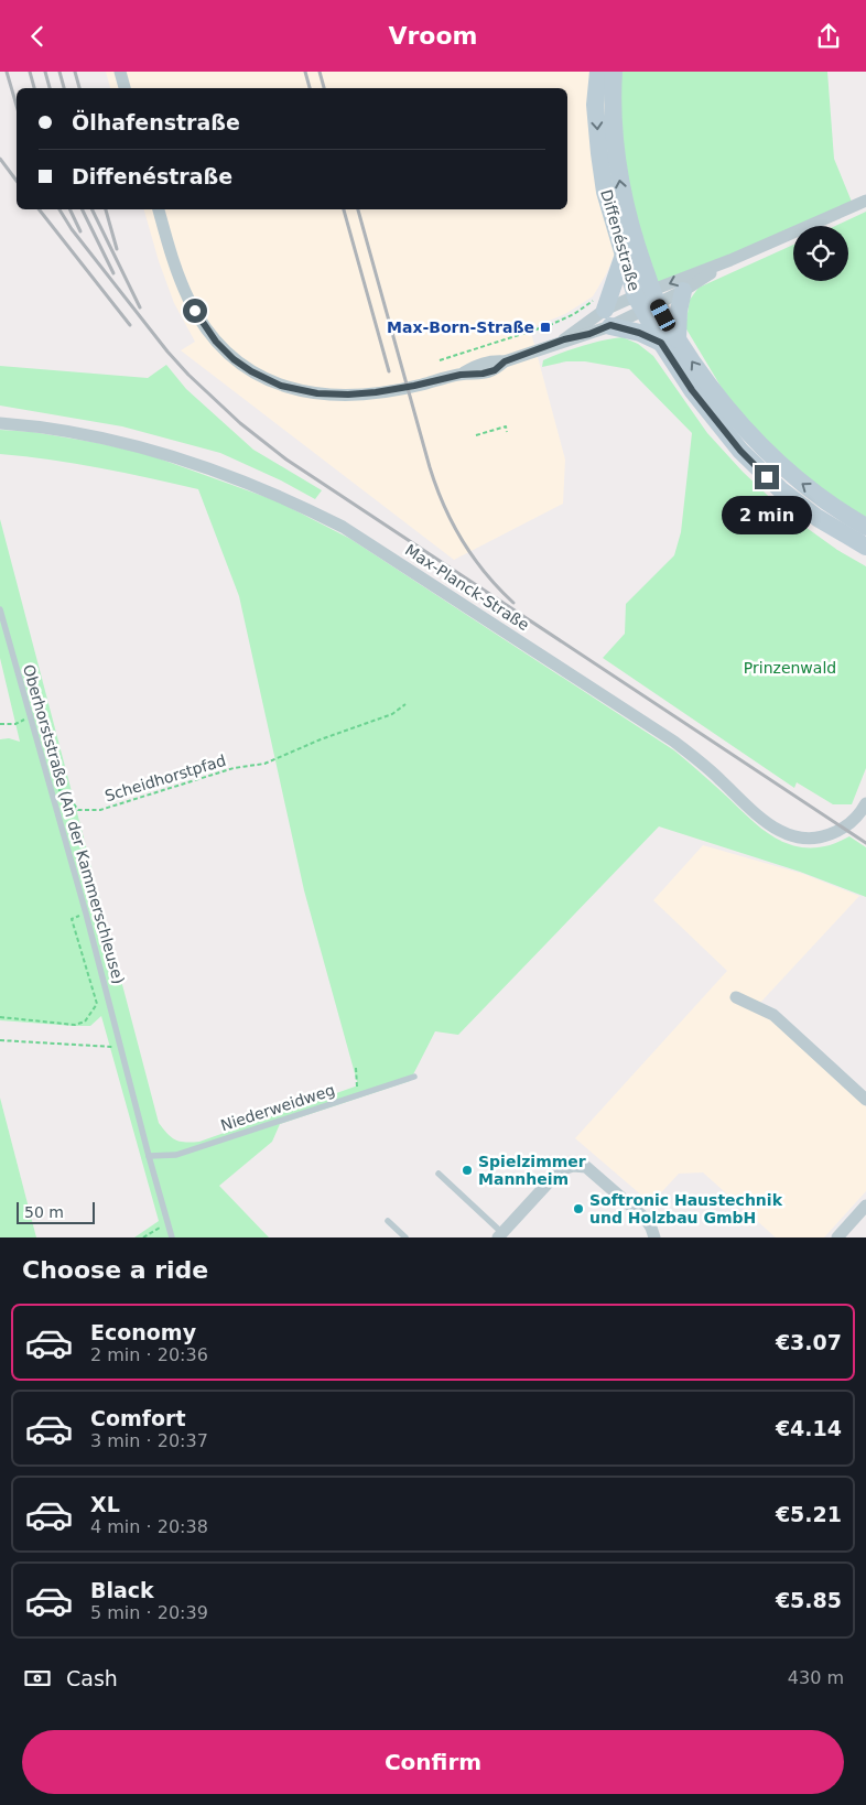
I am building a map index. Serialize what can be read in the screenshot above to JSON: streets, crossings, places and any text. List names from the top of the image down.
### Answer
{
  "streets": {
    "main road": ["Diffenéstraße"],
    "street": ["Max-Planck-Straße"],
    "lane": ["Oberhorststraße (An der Kammerschleuse)", "Niederweidweg"],
    "path": ["Scheidhorstpfad"]
  },
  "crossings": [
    ["Scheidhorstpfad", "Oberhorststraße (An der Kammerschleuse)"],
    ["Oberhorststraße (An der Kammerschleuse)", "Niederweidweg"]
  ],
  "parks": ["Prinzenwald"],
  "places": {
    "transit": ["Max-Born-Straße"],
    "other": ["Spielzimmer Mannheim", "Softronic Haustechnik und Holzbau GmbH"]
  },
  "scale_bar": "50 m",
  "page": {
    "header": "Vroom",
    "banner": ["Ölhafenstraße", "Diffenéstraße"],
    "bubble": "2 min",
    "scale": "50 m",
    "heading": "Choose a ride",
    "list": [
      {
        "name": "Economy",
        "note": "2 min · 20:36",
        "value": "€3.07"
      },
      {
        "name": "Comfort",
        "note": "3 min · 20:37",
        "value": "€4.14"
      },
      {
        "name": "XL",
        "note": "4 min · 20:38",
        "value": "€5.21"
      },
      {
        "name": "Black",
        "note": "5 min · 20:39",
        "value": "€5.85"
      }
    ],
    "pay": ["Cash", "430 m"],
    "buttons": "Confirm"
  }
}
